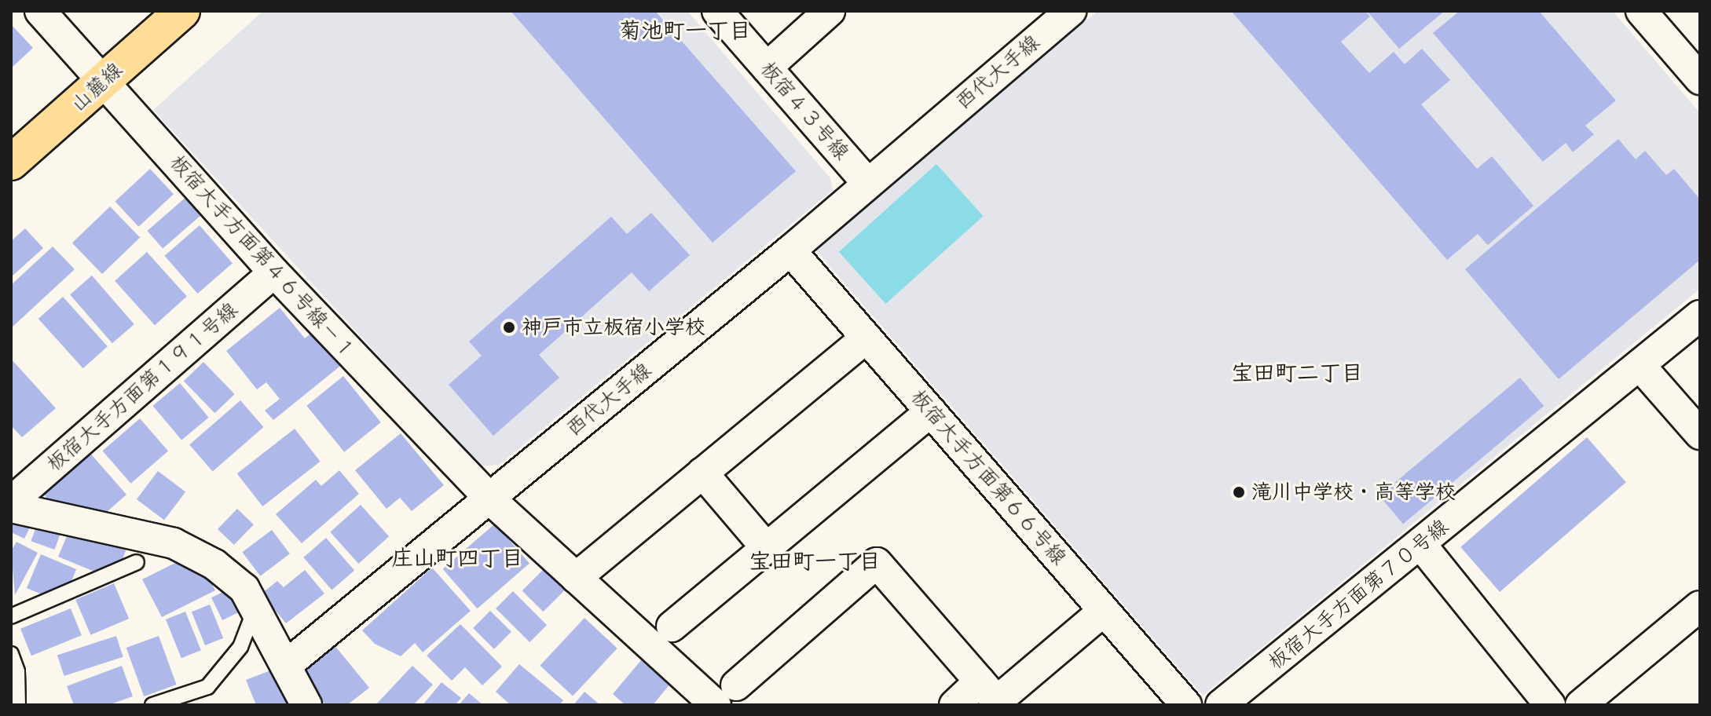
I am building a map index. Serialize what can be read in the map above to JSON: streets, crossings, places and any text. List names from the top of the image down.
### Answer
{
  "streets": {
    "main road": ["山麓線"],
    "street": [
      "西代大手線",
      "板宿４３号線",
      "板宿大手方面第４６号線－１",
      "板宿大手方面第１９１号線",
      "板宿大手方面第６６号線",
      "板宿大手方面第７０号線"
    ]
  },
  "crossings": [
    ["西代大手線", "板宿４３号線"],
    ["西代大手線", "板宿大手方面第４６号線－１"],
    ["西代大手線", "板宿大手方面第６６号線"],
    ["山麓線", "板宿大手方面第４６号線－１"],
    ["板宿大手方面第４６号線－１", "板宿大手方面第１９１号線"]
  ],
  "districts": [
    "菊池町一丁目",
    "宝田町二丁目",
    "庄山町四丁目",
    "宝田町一丁目"
  ],
  "places": ["神戸市立板宿小学校", "滝川中学校・高等学校"]
}
